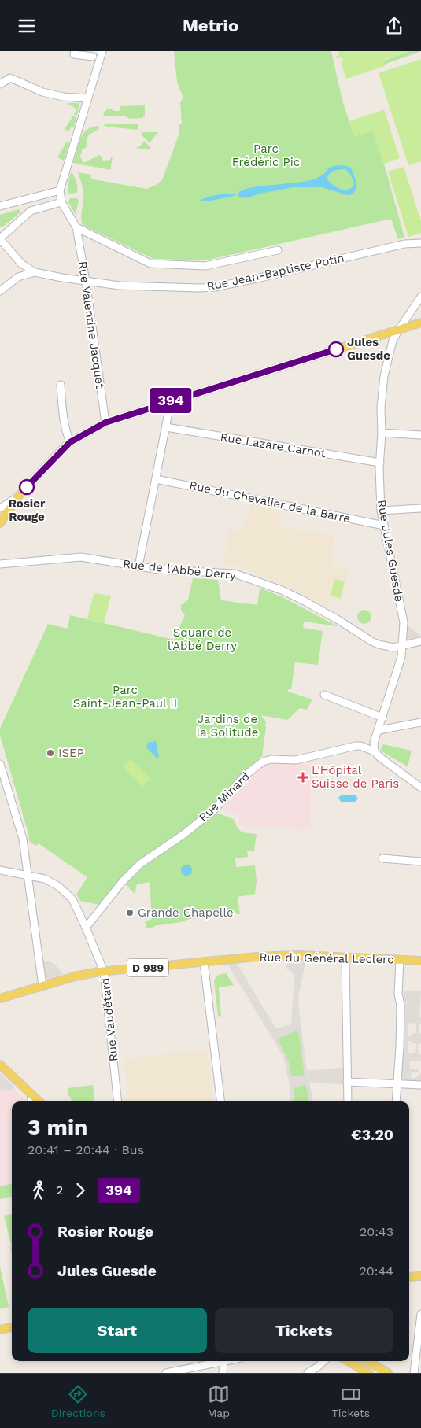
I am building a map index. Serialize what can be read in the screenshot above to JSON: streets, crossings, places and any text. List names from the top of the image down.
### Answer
{
  "streets": {
    "main road": ["Rue du Général Leclerc", "D 989"],
    "street": [
      "Rue Jean-Baptiste Potin",
      "Rue Valentine Jacquet",
      "Rue Lazare Carnot",
      "Rue du Chevalier de la Barre",
      "Rue Jules Guesde",
      "Rue de l'Abbé Derry",
      "Rue Minard",
      "Rue Vaudétard"
    ]
  },
  "crossings": [
    ["Rue Jean-Baptiste Potin", "Rue Valentine Jacquet"],
    ["Rue Lazare Carnot", "Rue Jules Guesde"],
    ["Rue du Chevalier de la Barre", "Rue Jules Guesde"],
    ["Rue Jules Guesde", "Rue de l'Abbé Derry"],
    ["Rue Jules Guesde", "Rue Minard"],
    ["Rue Minard", "Rue Vaudétard"],
    ["Rue du Général Leclerc", "Rue Vaudétard"]
  ],
  "parks": [
    "Parc Frédéric Pic",
    "Square de l'Abbé Derry",
    "Parc Saint-Jean-Paul II",
    "Jardins de la Solitude"
  ],
  "places": {
    "other": [
      "Jules Guesde",
      "Rosier Rouge",
      "ISEP",
      "Grande Chapelle"
    ],
    "health": ["L'Hôpital Suisse de Paris"]
  },
  "lines": ["bus line 394"],
  "page": {
    "header": "Metrio",
    "on_map": "394",
    "heading": ["3 min", "20:41 – 20:44 · Bus", "€3.20"],
    "legs": ["2", "394"],
    "list": [
      {
        "name": "Rosier Rouge",
        "value": "20:43"
      },
      {
        "name": "Jules Guesde",
        "value": "20:44"
      }
    ],
    "buttons": ["Start", "Tickets"],
    "tabs": ["Directions", "Map", "Tickets"]
  }
}
